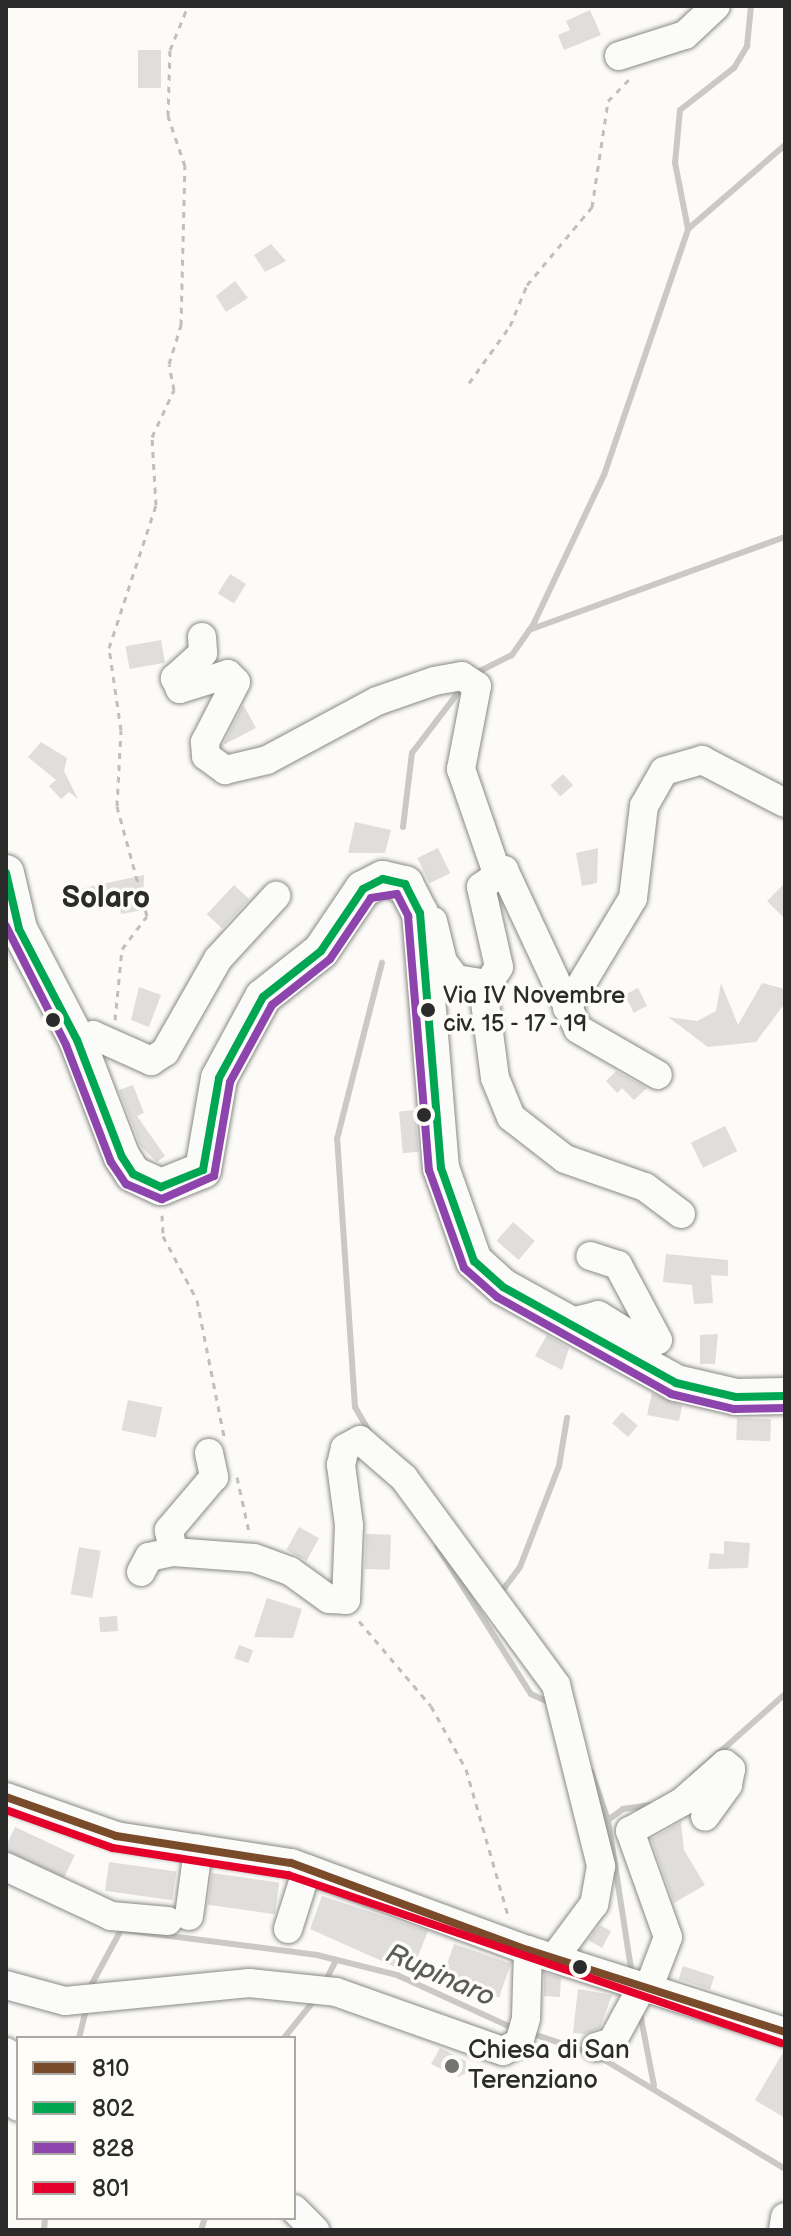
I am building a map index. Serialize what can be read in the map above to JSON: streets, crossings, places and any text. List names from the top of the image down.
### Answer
{
  "districts": ["Solaro"],
  "water": ["Rupinaro"],
  "places": ["Via IV Novembre civ. 15 - 17 - 19", "Chiesa di San Terenziano"],
  "lines": [
    "transit line 802",
    "transit line 828",
    "transit line 810",
    "transit line 801"
  ],
  "legend": [
    "810",
    "802",
    "828",
    "801"
  ]
}
